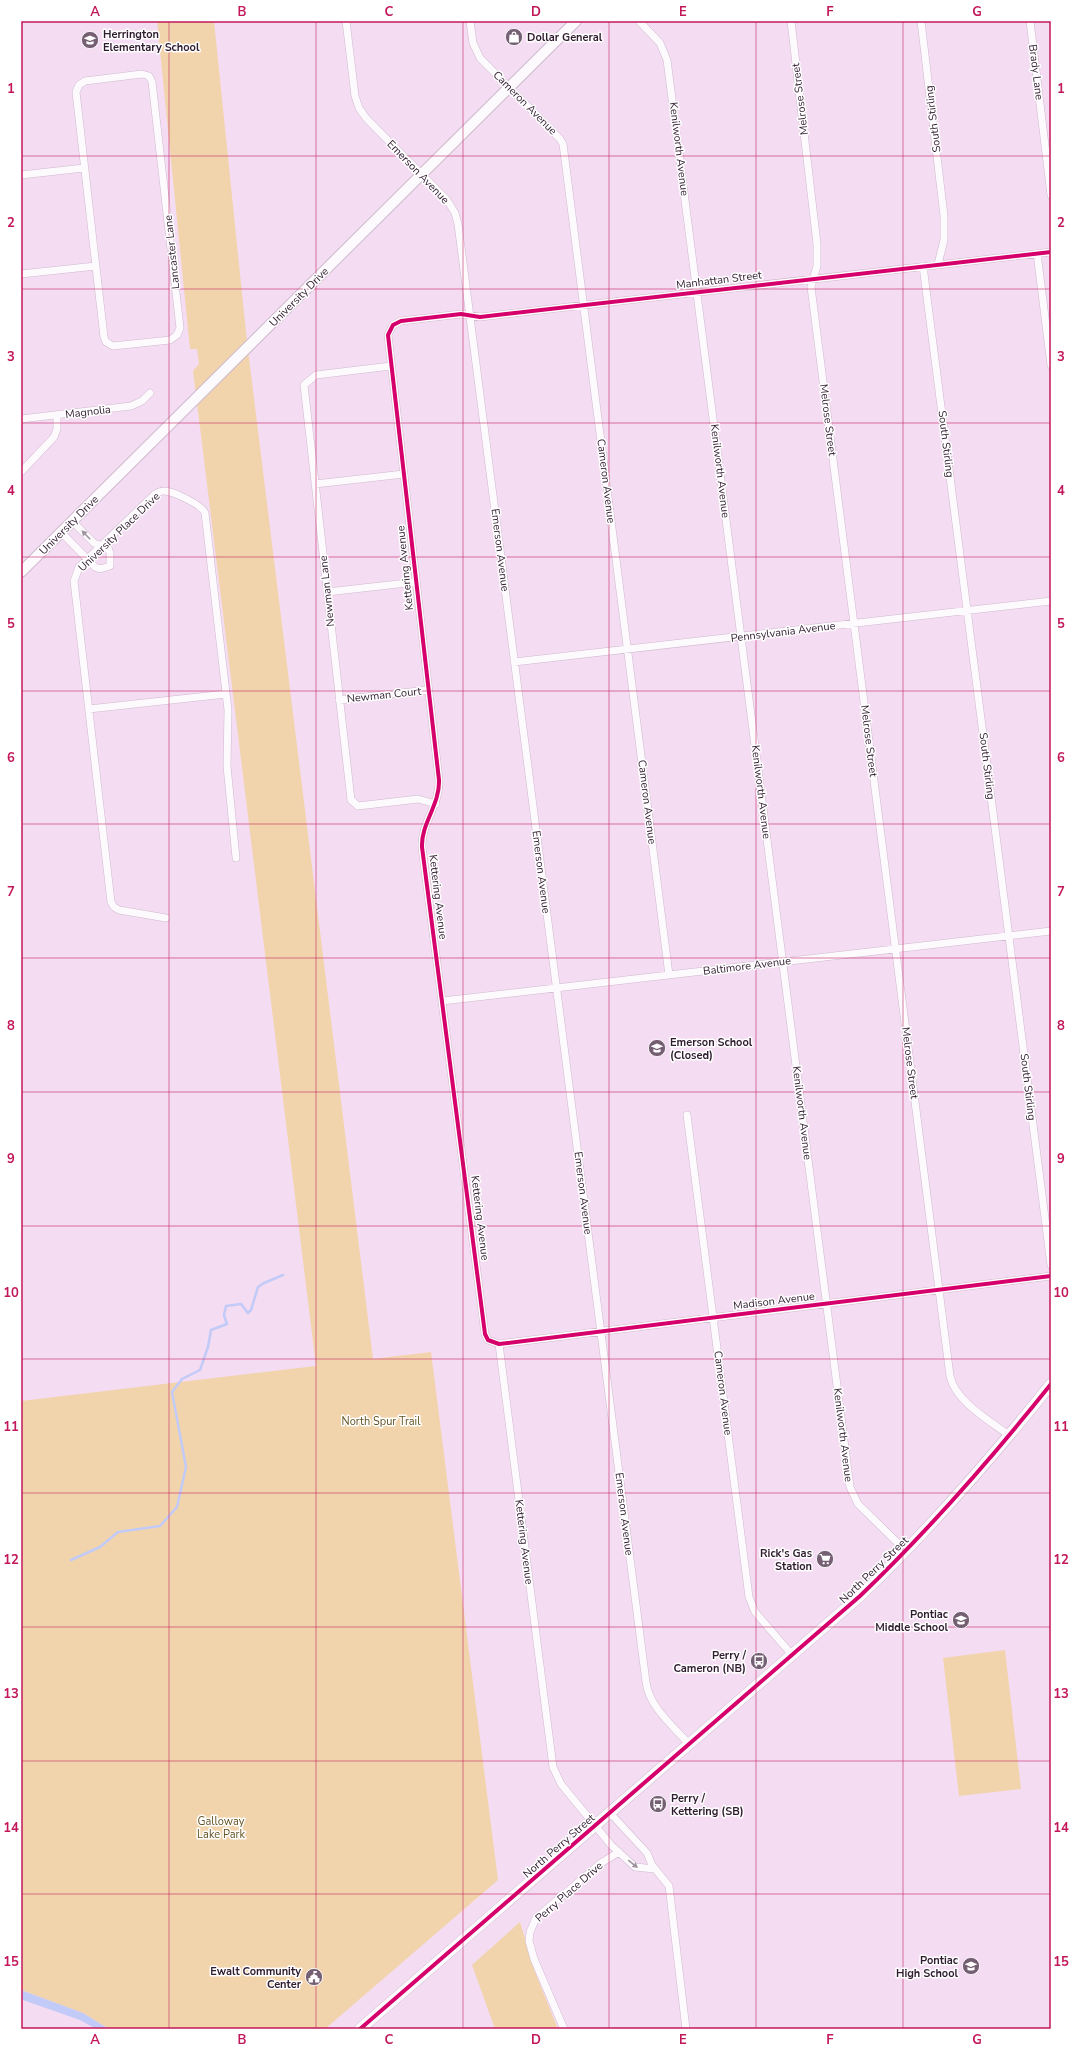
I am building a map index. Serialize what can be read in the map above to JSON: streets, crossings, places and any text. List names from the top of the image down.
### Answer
{
  "streets": {
    "main road": ["University Drive", "North Perry Street"],
    "street": [
      "Brady Lane",
      "Melrose Street",
      "Cameron Avenue",
      "South Stirling",
      "Kenilworth Avenue",
      "Emerson Avenue",
      "Lancaster Lane",
      "Manhattan Street",
      "Magnolia",
      "University Place Drive",
      "Kettering Avenue",
      "Newman Lane",
      "Pennsylvania Avenue",
      "Newman Court",
      "Baltimore Avenue",
      "Madison Avenue",
      "Perry Place Drive"
    ]
  },
  "crossings": [
    ["Melrose Street", "Manhattan Street"],
    ["Melrose Street", "Pennsylvania Avenue"],
    ["Melrose Street", "Baltimore Avenue"],
    ["Melrose Street", "Madison Avenue"],
    ["Melrose Street", "North Perry Street"],
    ["Cameron Avenue", "Manhattan Street"],
    ["Cameron Avenue", "University Drive"],
    ["Cameron Avenue", "Pennsylvania Avenue"],
    ["Cameron Avenue", "Baltimore Avenue"],
    ["Cameron Avenue", "Madison Avenue"],
    ["Cameron Avenue", "North Perry Street"],
    ["South Stirling", "Manhattan Street"],
    ["South Stirling", "Pennsylvania Avenue"],
    ["South Stirling", "Baltimore Avenue"],
    ["Kenilworth Avenue", "Manhattan Street"],
    ["Kenilworth Avenue", "Pennsylvania Avenue"],
    ["Kenilworth Avenue", "Baltimore Avenue"],
    ["Kenilworth Avenue", "Madison Avenue"],
    ["Kenilworth Avenue", "North Perry Street"],
    ["Emerson Avenue", "Manhattan Street"],
    ["Emerson Avenue", "University Drive"],
    ["Emerson Avenue", "Pennsylvania Avenue"],
    ["Emerson Avenue", "Baltimore Avenue"],
    ["Emerson Avenue", "Madison Avenue"],
    ["Emerson Avenue", "North Perry Street"],
    ["Manhattan Street", "Kettering Avenue"],
    ["Kettering Avenue", "Newman Lane"],
    ["Kettering Avenue", "Newman Court"],
    ["Kettering Avenue", "Baltimore Avenue"],
    ["Kettering Avenue", "Madison Avenue"],
    ["Kettering Avenue", "North Perry Street"],
    ["Newman Lane", "Newman Court"]
  ],
  "parks": ["North Spur Trail", "Galloway Lake Park"],
  "places": {
    "shop": ["Dollar General"],
    "school or university": [
      "Herrington Elementary School",
      "Emerson School (Closed)",
      "Pontiac Middle School",
      "Pontiac High School"
    ],
    "supermarket": ["Rick's Gas Station"],
    "bus stop": ["Perry / Cameron (NB)", "Perry / Kettering (SB)"],
    "public building": ["Ewalt Community Center"]
  },
  "grid": {
    "columns": [
      "A",
      "B",
      "C",
      "D",
      "E",
      "F",
      "G"
    ],
    "rows": [
      "1",
      "2",
      "3",
      "4",
      "5",
      "6",
      "7",
      "8",
      "9",
      "10",
      "11",
      "12",
      "13",
      "14",
      "15"
    ]
  }
}
